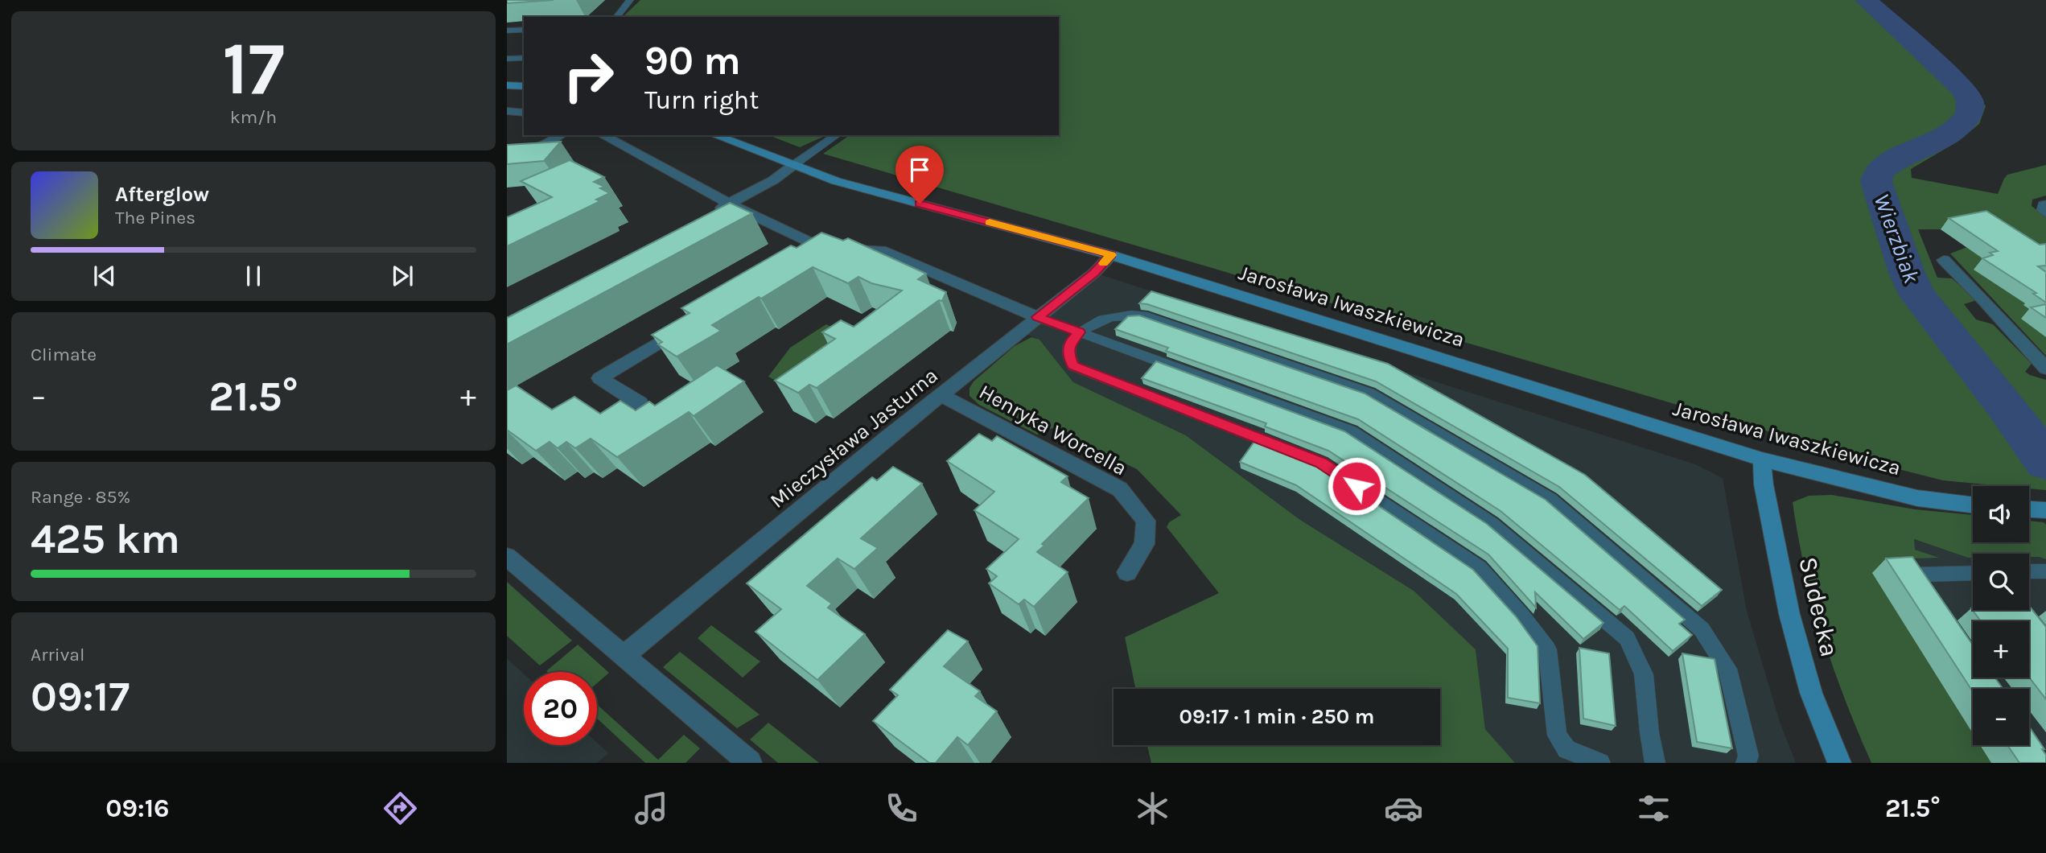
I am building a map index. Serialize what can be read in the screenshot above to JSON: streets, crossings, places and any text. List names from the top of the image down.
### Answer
{
  "streets": {
    "street": [
      "Jarosława Iwaszkiewicza",
      "Henryka Worcella",
      "Mieczysława Jasturna",
      "Sudecka"
    ]
  },
  "crossings": [
    ["Jarosława Iwaszkiewicza", "Mieczysława Jasturna"],
    ["Jarosława Iwaszkiewicza", "Sudecka"],
    ["Henryka Worcella", "Mieczysława Jasturna"]
  ],
  "water": ["Wierzbiak"],
  "page": {
    "tile": [
      ["17", "km/h"],
      "Climate",
      ["Range · 85%", "425 km"],
      ["Arrival", "09:17"]
    ],
    "turn": ["90 m", "Turn right"],
    "song": ["Afterglow", "The Pines"],
    "heat": ["−", "21.5°", "+"],
    "map_buttons": ["+", "−"],
    "limit": "20",
    "trip": "09:17 · 1 min · 250 m",
    "tabs": ["09:16", "21.5°"]
  }
}
